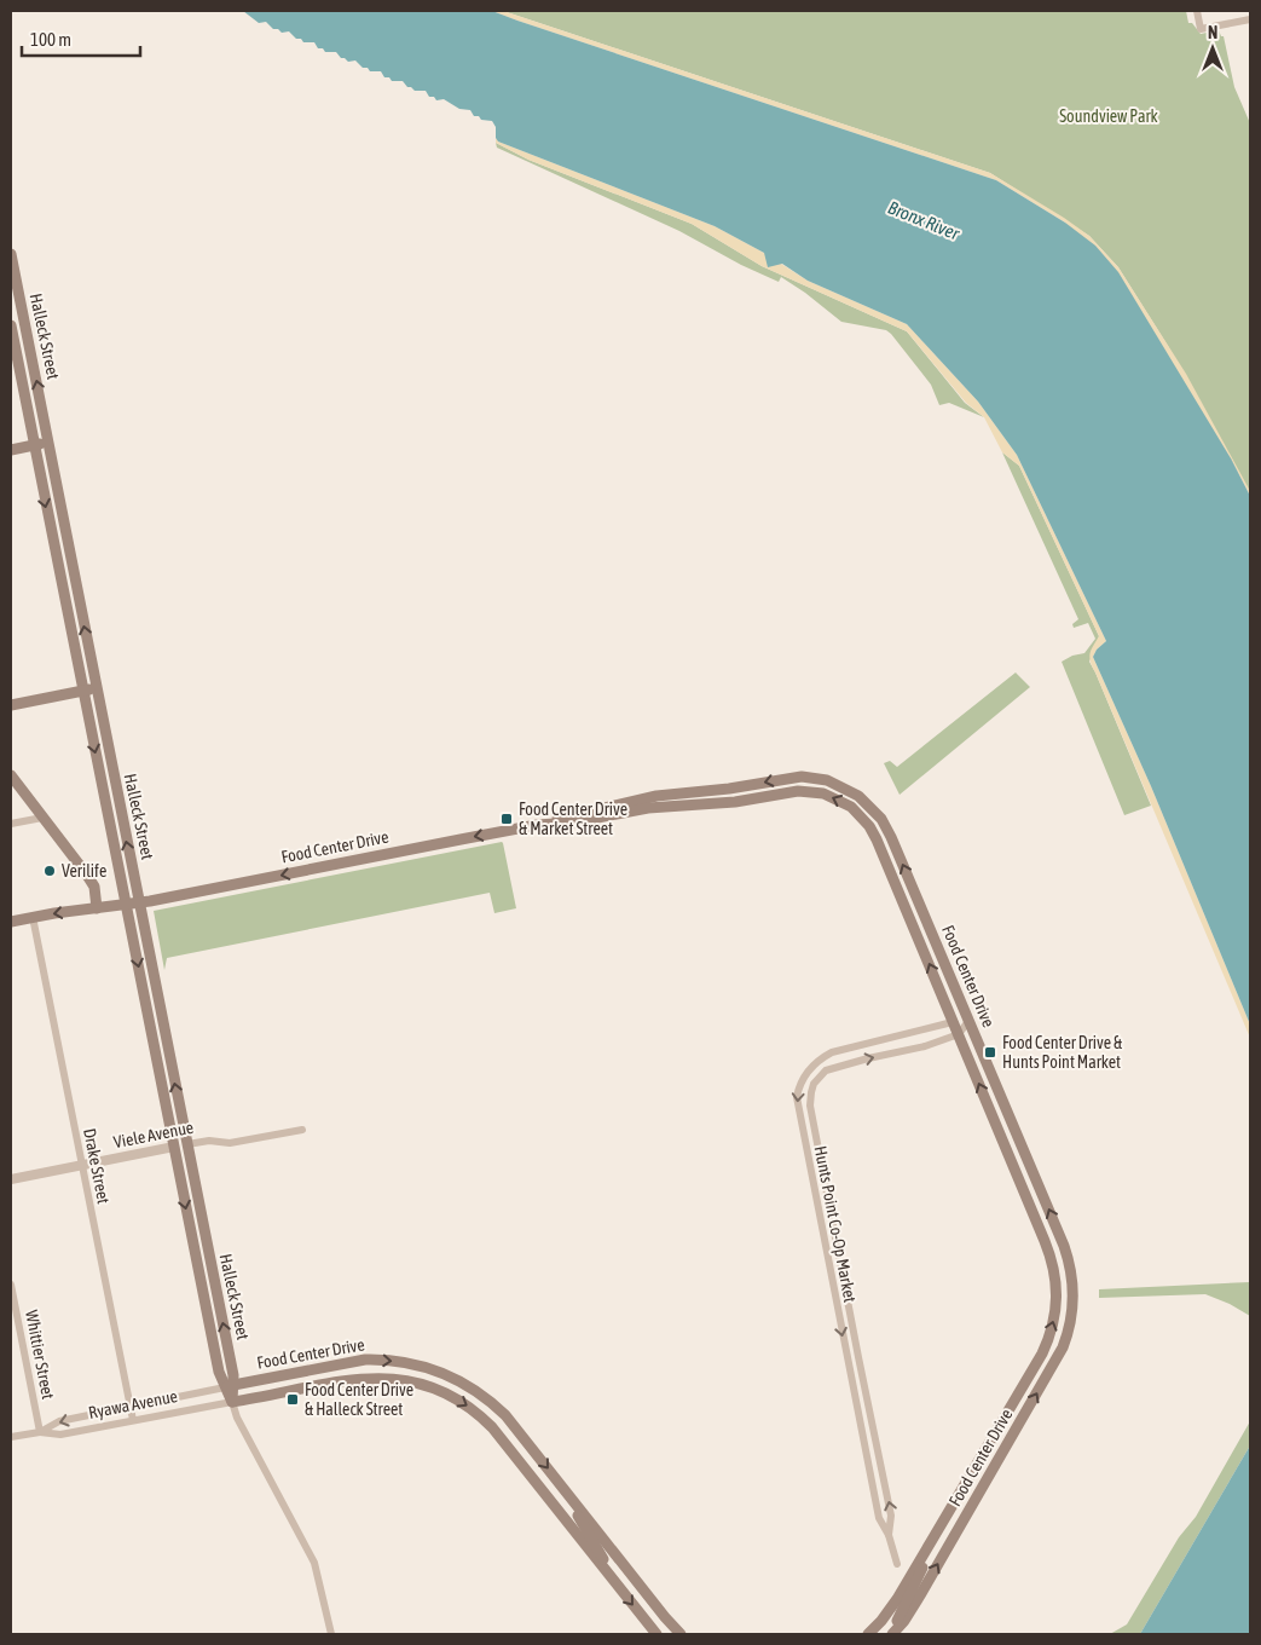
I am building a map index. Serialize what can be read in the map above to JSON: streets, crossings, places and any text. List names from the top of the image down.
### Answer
{
  "streets": {
    "main road": ["Halleck Street", "Food Center Drive", "Viele Avenue"],
    "street": [
      "Drake Street",
      "Hunts Point Co-Op Market",
      "Whittier Street",
      "Ryawa Avenue"
    ]
  },
  "crossings": [
    ["Halleck Street", "Food Center Drive"],
    ["Halleck Street", "Viele Avenue"],
    ["Halleck Street", "Ryawa Avenue"],
    ["Food Center Drive", "Drake Street"],
    ["Food Center Drive", "Hunts Point Co-Op Market"],
    ["Food Center Drive", "Ryawa Avenue"],
    ["Viele Avenue", "Drake Street"],
    ["Drake Street", "Ryawa Avenue"],
    ["Whittier Street", "Ryawa Avenue"]
  ],
  "water": ["Bronx River"],
  "parks": ["Soundview Park"],
  "places": {
    "transit": ["Food Center Drive & Market Street", "Food Center Drive & Hunts Point Market", "Food Center Drive & Halleck Street"],
    "other": ["Verilife"]
  },
  "scale_bar": "100 m",
  "north": "top"
}
